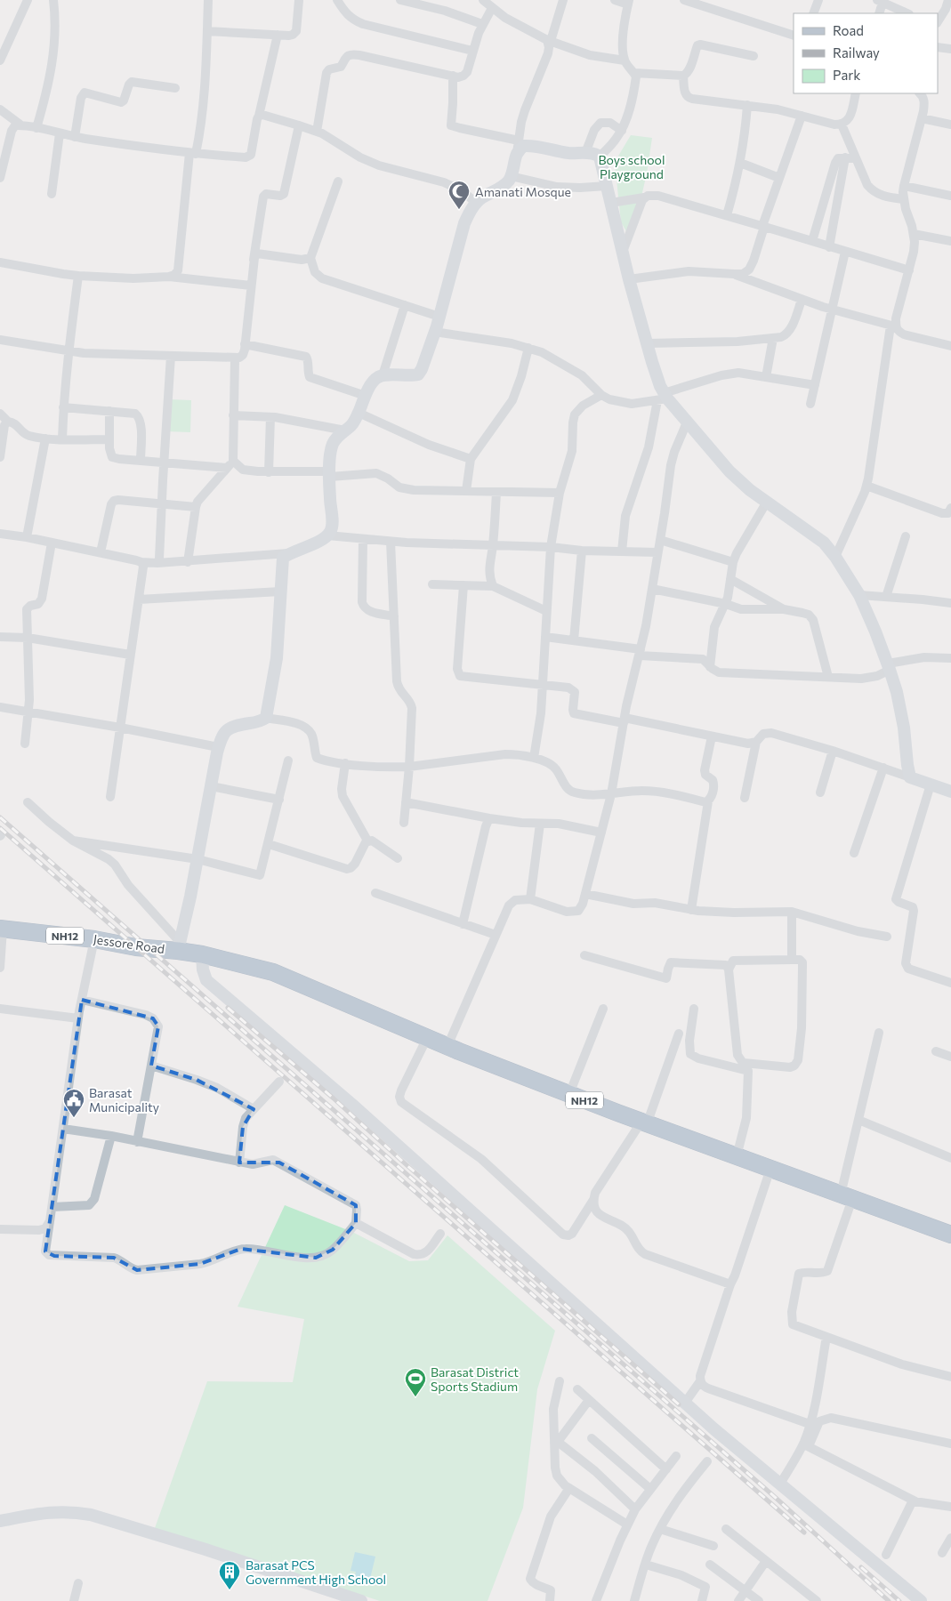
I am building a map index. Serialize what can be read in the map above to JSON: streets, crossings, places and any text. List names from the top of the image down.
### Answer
{
  "streets": {
    "highway": ["NH12", "Jessore Road"]
  },
  "crossings": [
    ["NH12", "Jessore Road"]
  ],
  "parks": ["Boys school Playground"],
  "places": {
    "mosque": ["Amanati Mosque"],
    "public building": ["Barasat Municipality"],
    "sports": ["Barasat District Sports Stadium"],
    "building": ["Barasat PCS Government High School"]
  },
  "legend": ["Road", "Railway", "Park"]
}
